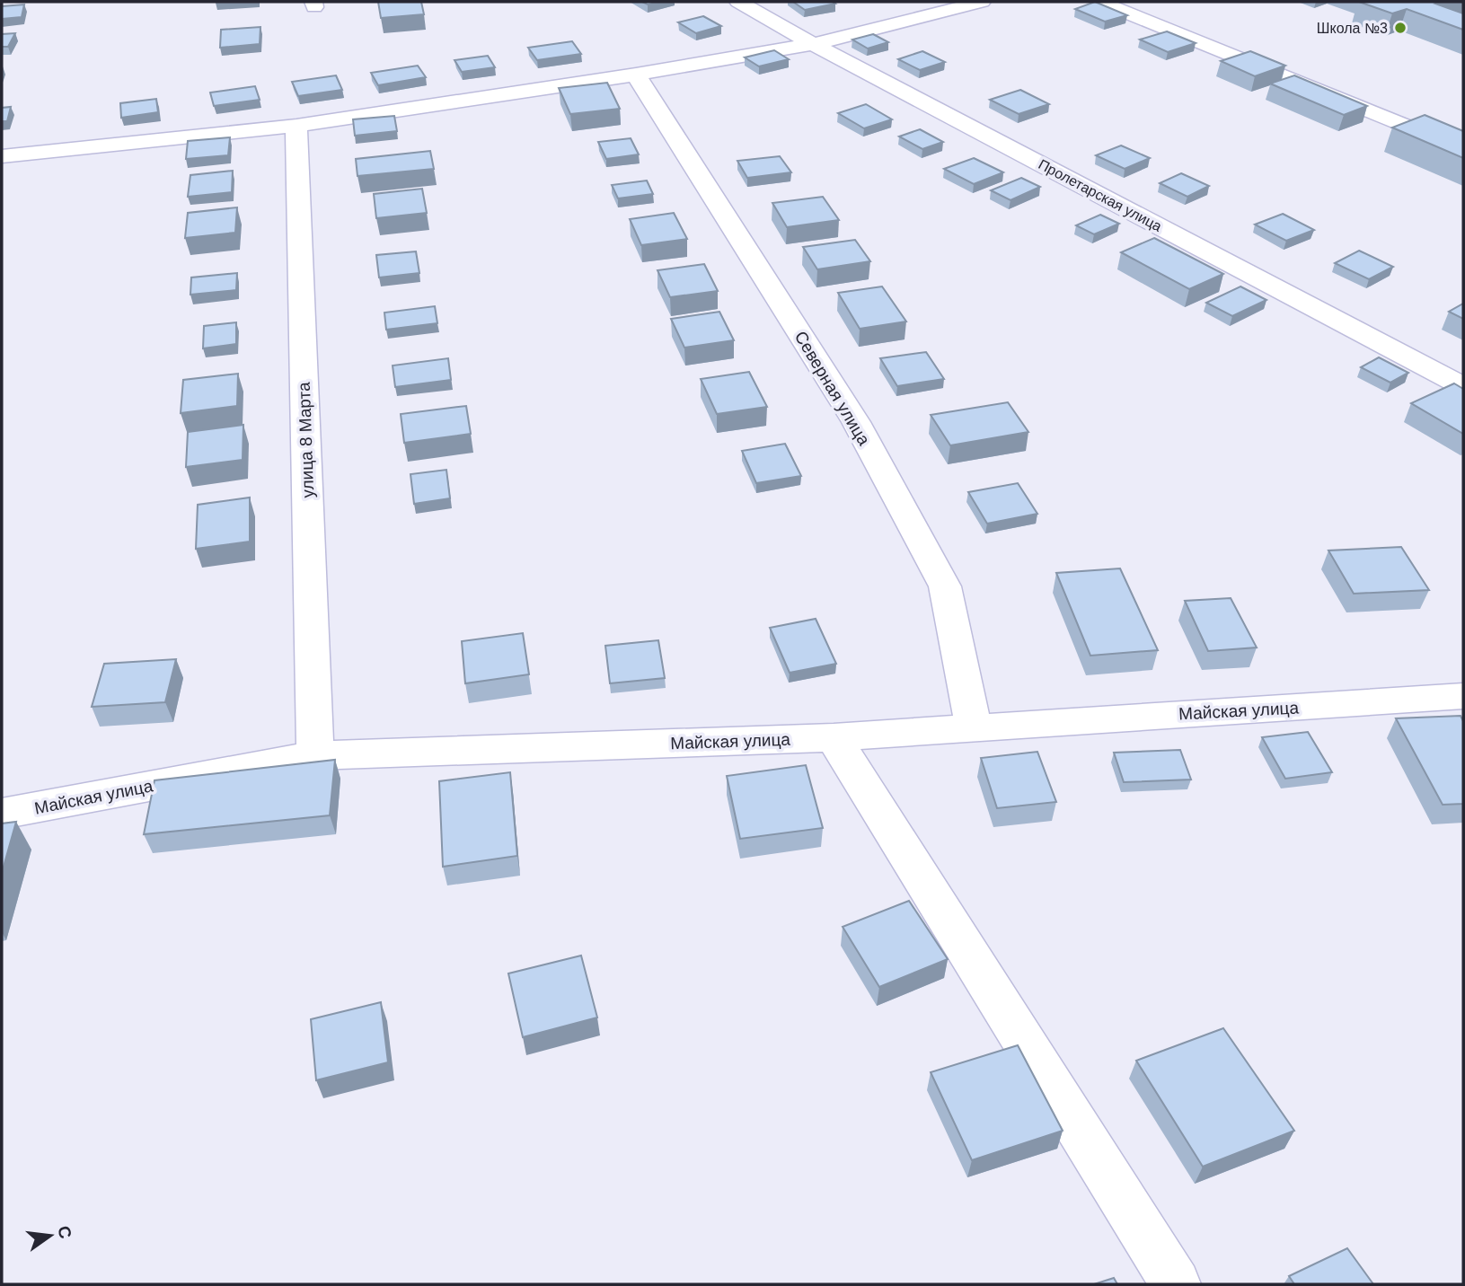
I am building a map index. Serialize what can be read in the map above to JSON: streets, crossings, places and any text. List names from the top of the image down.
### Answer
{
  "streets": {
    "street": [
      "Пролетарская улица",
      "Северная улица",
      "улица 8 Марта",
      "Майская улица"
    ]
  },
  "crossings": [
    ["Северная улица", "Майская улица"],
    ["улица 8 Марта", "Майская улица"]
  ],
  "places": ["Школа №3"],
  "north": "right"
}
